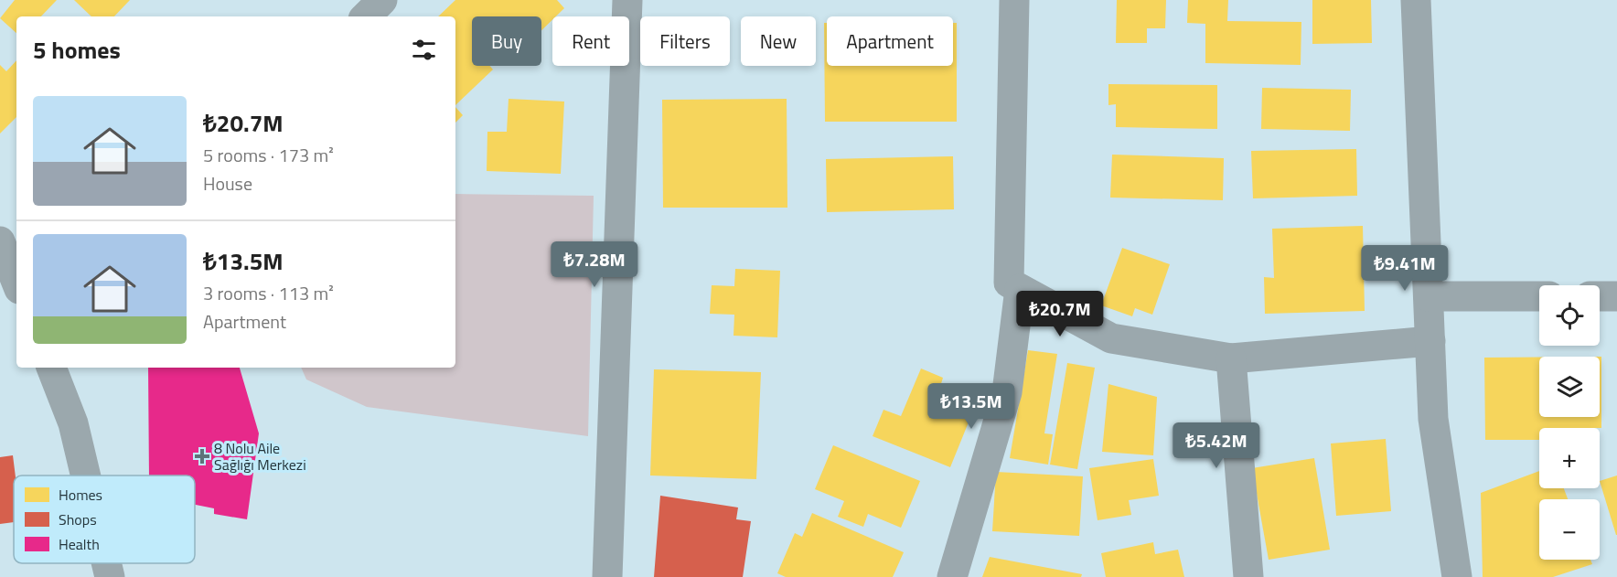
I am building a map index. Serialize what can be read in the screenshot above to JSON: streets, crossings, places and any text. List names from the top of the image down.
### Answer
{
  "places": {
    "health": ["8 Nolu Aile Sağlığı Merkezi"]
  },
  "legend": ["Homes", "Shops", "Health"],
  "page": {
    "chip": [
      "Buy",
      "Rent",
      "Filters",
      "New",
      "Apartment"
    ],
    "heading": "5 homes",
    "list": [
      {
        "name": "₺20.7M",
        "note": "5 rooms · 173 m² · House"
      },
      {
        "name": "₺13.5M",
        "note": "3 rooms · 113 m² · Apartment"
      }
    ],
    "price": [
      "₺7.28M",
      "₺9.41M",
      "₺20.7M",
      "₺13.5M",
      "₺5.42M"
    ],
    "map_buttons": ["+", "−"]
  }
}
